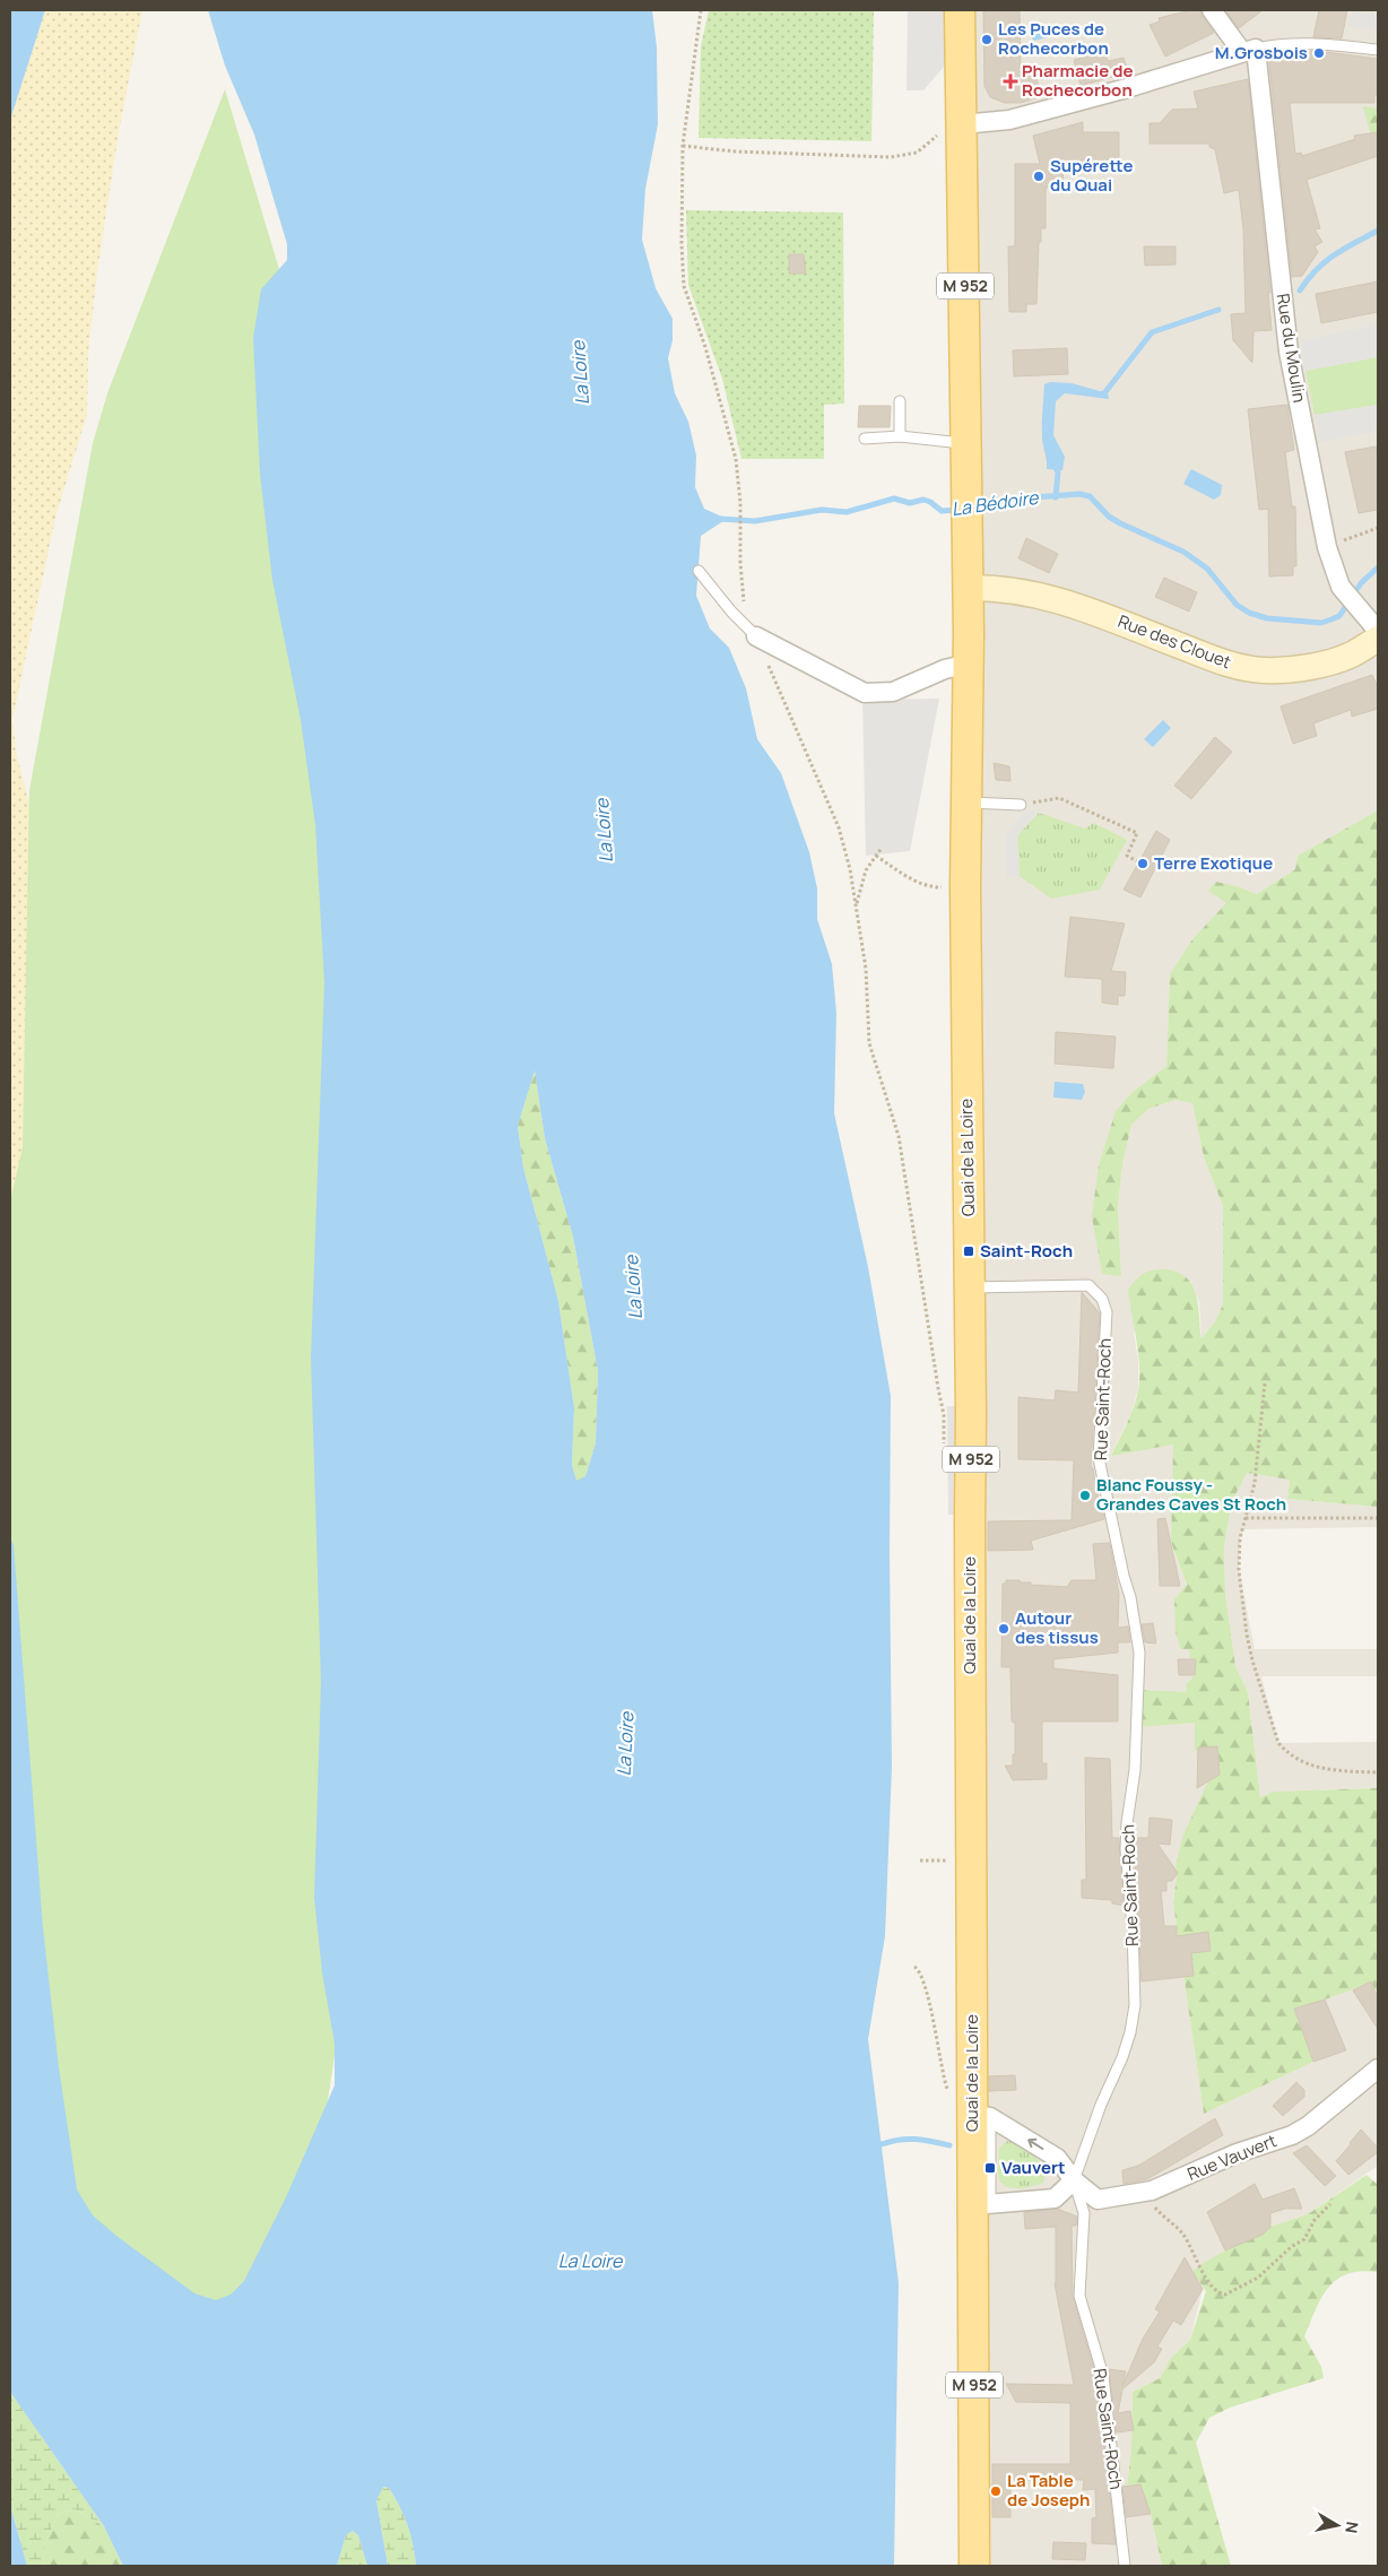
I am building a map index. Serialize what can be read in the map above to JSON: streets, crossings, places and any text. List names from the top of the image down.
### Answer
{
  "streets": {
    "main road": ["M 952", "Quai de la Loire"],
    "street": ["Rue du Moulin", "Rue des Clouet", "Rue Vauvert"],
    "lane": ["Rue Saint-Roch"]
  },
  "crossings": [
    ["M 952", "Rue des Clouet"],
    ["M 952", "Quai de la Loire"],
    ["Quai de la Loire", "Rue Saint-Roch"],
    ["Quai de la Loire", "Rue Vauvert"],
    ["Rue Saint-Roch", "Rue Vauvert"]
  ],
  "water": ["La Loire", "La Bédoire"],
  "places": {
    "other": [
      "Les Puces de Rochecorbon",
      "M.Grosbois",
      "Supérette du Quai",
      "Terre Exotique",
      "Blanc Foussy - Grandes Caves St Roch",
      "Autour des tissus",
      "La Table de Joseph"
    ],
    "health": ["Pharmacie de Rochecorbon"],
    "transit": ["Saint-Roch", "Vauvert"]
  },
  "north": "right"
}
